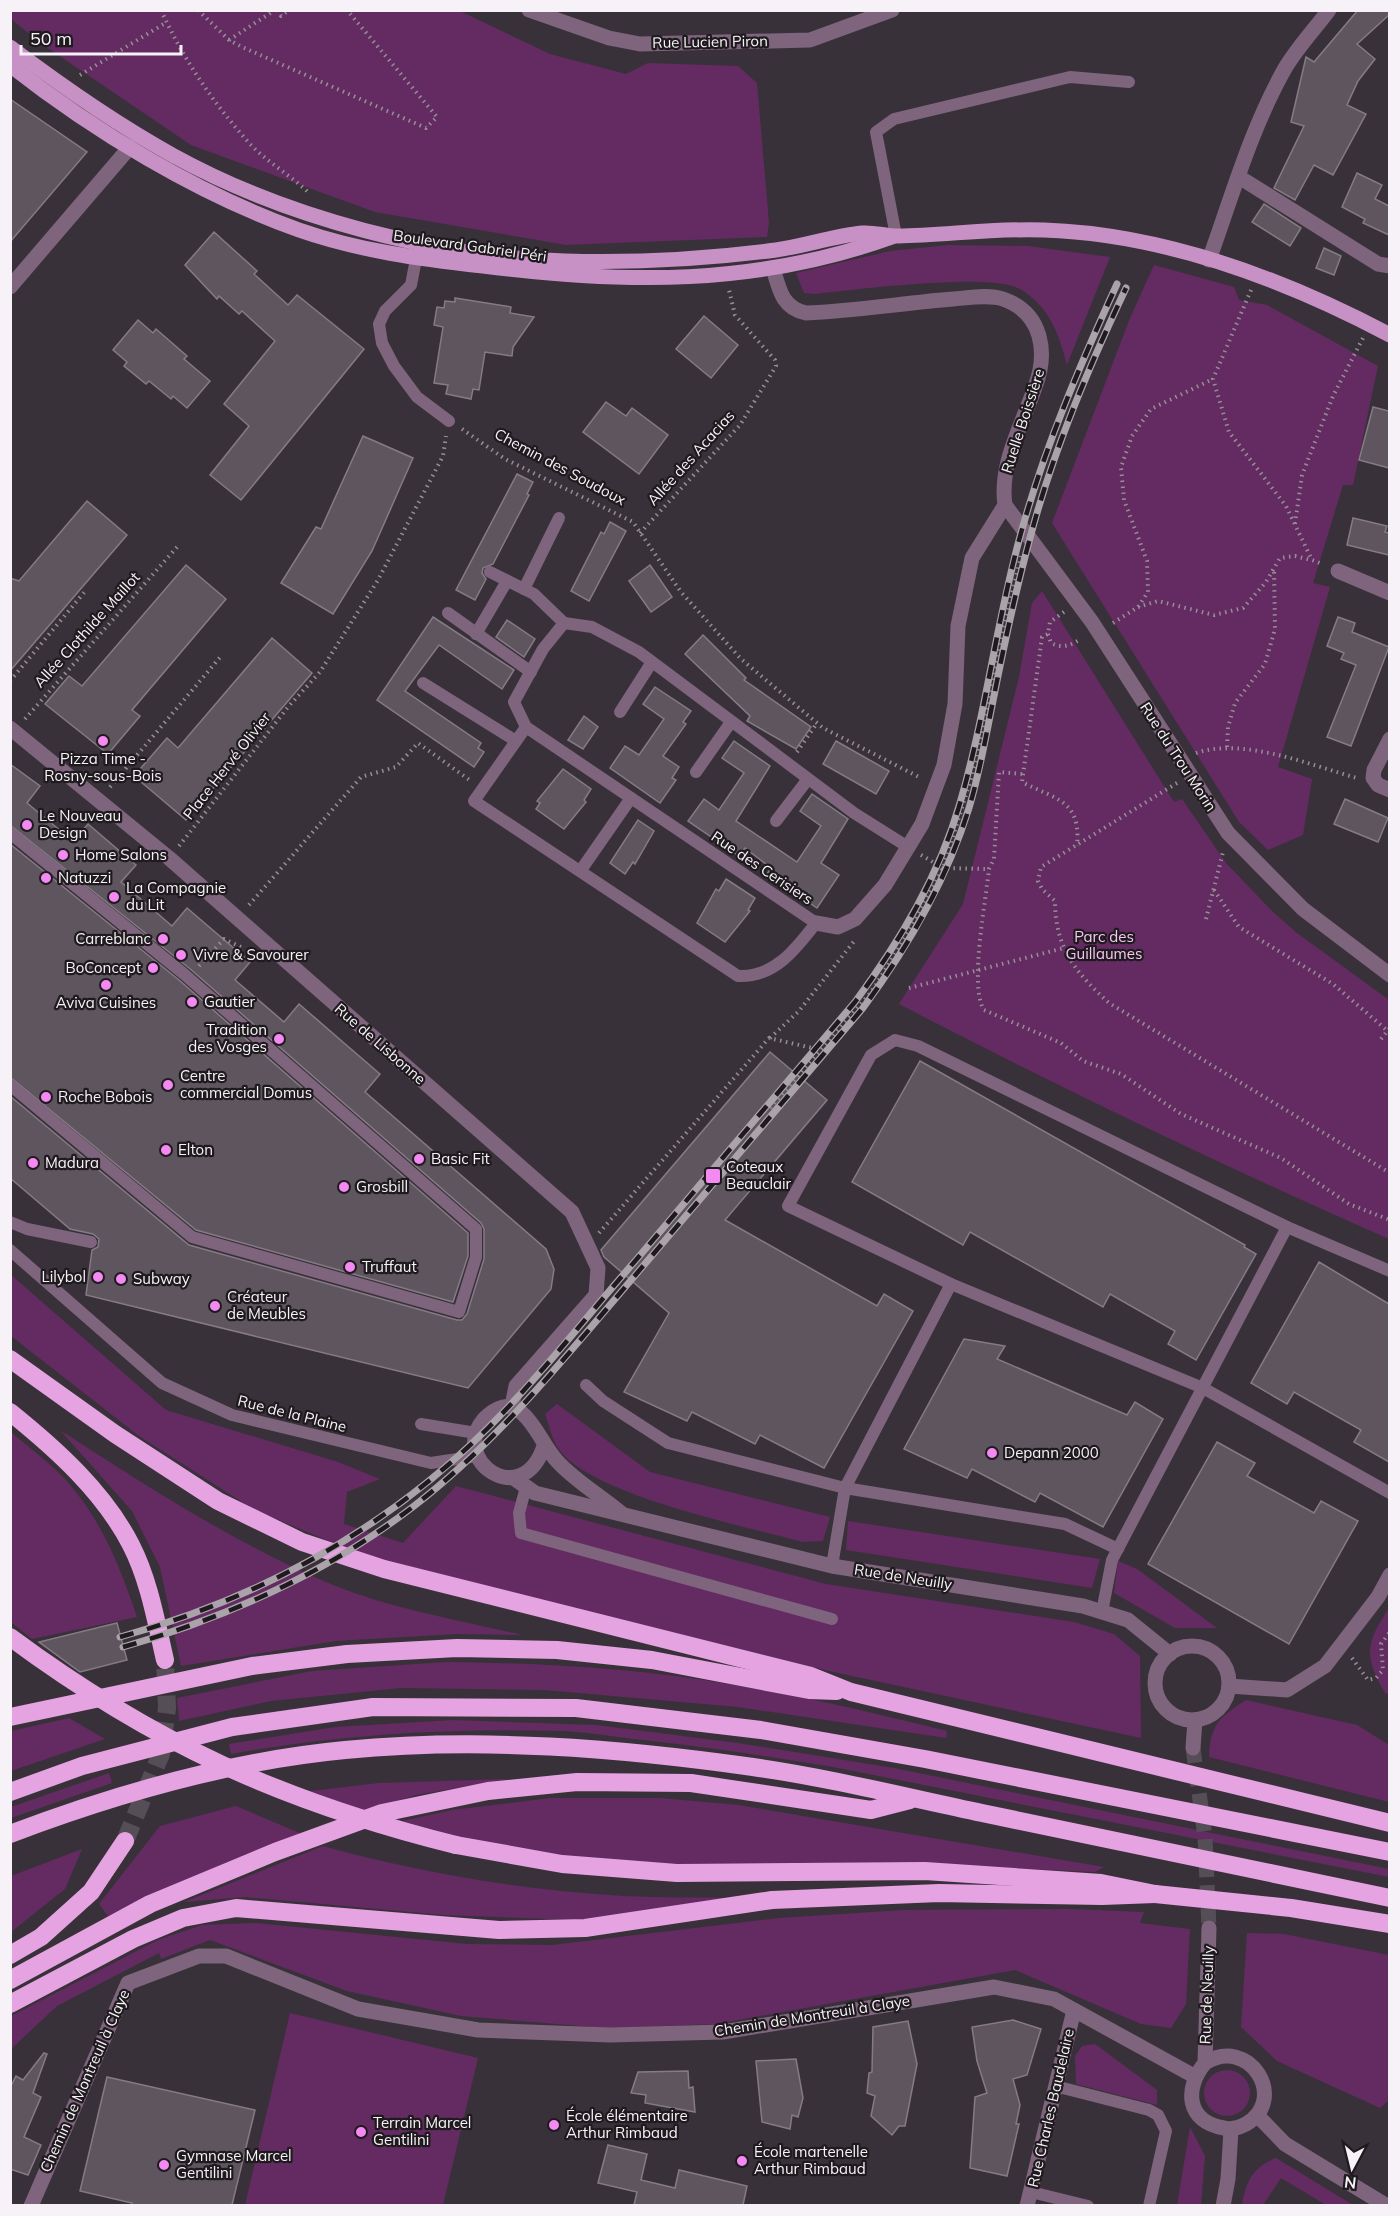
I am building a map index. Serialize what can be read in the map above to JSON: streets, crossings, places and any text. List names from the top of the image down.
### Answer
{
  "streets": {
    "main road": ["Boulevard Gabriel Péri"],
    "street": [
      "Rue Lucien Piron",
      "Ruelle Boissière",
      "Rue du Trou Morin",
      "Rue de Lisbonne",
      "Rue de Neuilly",
      "Chemin de Montreuil à Claye",
      "Rue Charles Baudelaire"
    ],
    "lane": ["Rue des Cerisiers", "Rue de la Plaine"],
    "path": [
      "Allée des Acacias",
      "Chemin des Soudoux",
      "Allée Clothilde Maillot",
      "Place Hervé Olivier"
    ]
  },
  "crossings": [
    ["Boulevard Gabriel Péri", "Ruelle Boissière"],
    ["Boulevard Gabriel Péri", "Allée des Acacias"],
    ["Ruelle Boissière", "Rue du Trou Morin"],
    ["Allée des Acacias", "Chemin des Soudoux"],
    ["Chemin des Soudoux", "Place Hervé Olivier"],
    ["Allée Clothilde Maillot", "Rue de Lisbonne"],
    ["Place Hervé Olivier", "Rue de Lisbonne"],
    ["Rue de Lisbonne", "Rue de la Plaine"],
    ["Rue de Lisbonne", "Rue de Neuilly"],
    ["Rue de la Plaine", "Rue de Neuilly"],
    ["Rue de Neuilly", "Chemin de Montreuil à Claye"],
    ["Chemin de Montreuil à Claye", "Rue Charles Baudelaire"]
  ],
  "parks": ["Parc des Guillaumes"],
  "places": {
    "other": [
      "Pizza Time - Rosny-sous-Bois",
      "Le Nouveau Design",
      "Home Salons",
      "Natuzzi",
      "La Compagnie du Lit",
      "Carreblanc",
      "Vivre & Savourer",
      "BoConcept",
      "Aviva Cuisines",
      "Gautier",
      "Tradition des Vosges",
      "Centre commercial Domus",
      "Roche Bobois",
      "Elton",
      "Basic Fit",
      "Madura",
      "Grosbill",
      "Truffaut",
      "Lilybol",
      "Subway",
      "Créateur de Meubles",
      "Depann 2000",
      "École élémentaire Arthur Rimbaud",
      "Terrain Marcel Gentilini",
      "École martenelle Arthur Rimbaud",
      "Gymnase Marcel Gentilini"
    ],
    "transit": ["Coteaux Beauclair"]
  },
  "scale_bar": "50 m",
  "north": "bottom"
}
